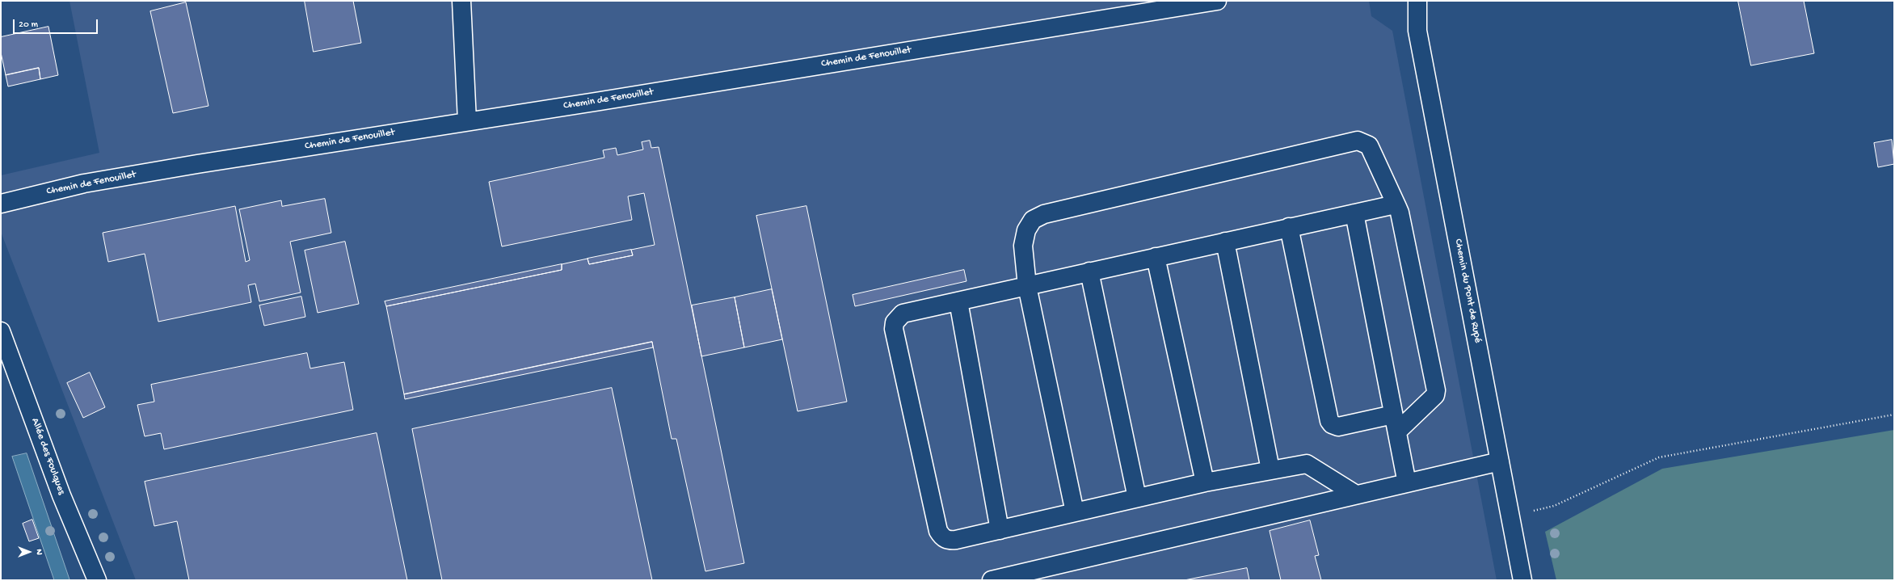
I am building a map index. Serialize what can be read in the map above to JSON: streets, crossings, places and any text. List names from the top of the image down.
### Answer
{
  "streets": {
    "street": ["Chemin de Fenouillet", "Chemin du Pont de Rupé", "Allée des Foulques"]
  },
  "scale_bar": "20 m",
  "north": "right"
}
